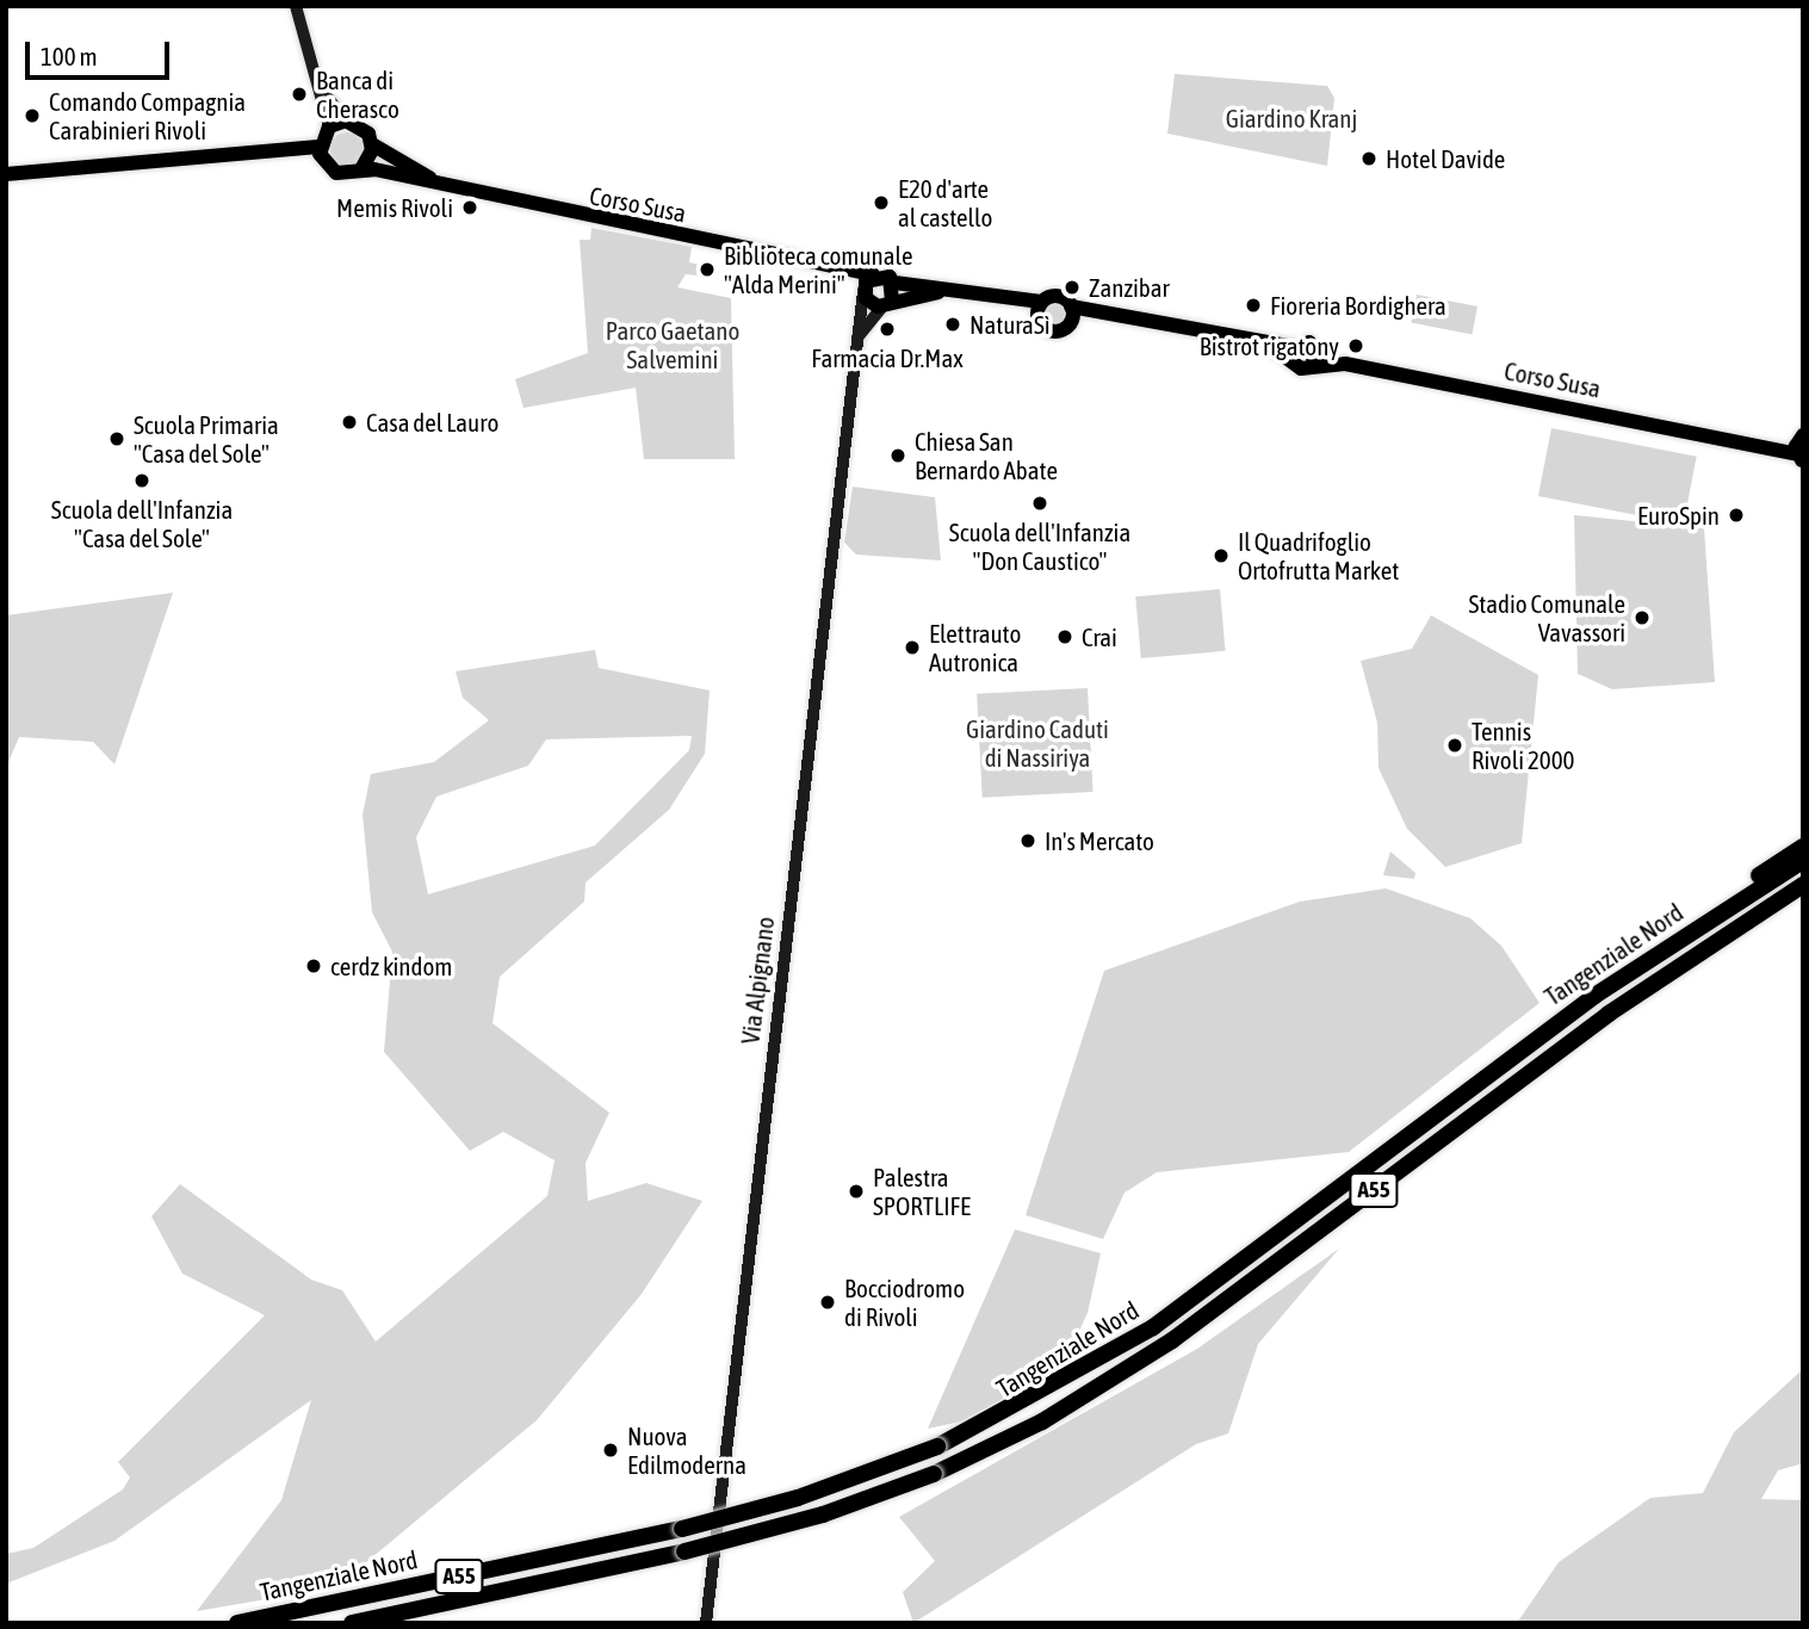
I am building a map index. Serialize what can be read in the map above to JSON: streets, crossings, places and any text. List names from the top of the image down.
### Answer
{
  "streets": {
    "highway": ["Tangenziale Nord", "A55"],
    "main road": ["Corso Susa"],
    "street": ["Via Alpignano"]
  },
  "crossings": [
    ["Corso Susa", "Via Alpignano"]
  ],
  "parks": ["Giardino Kranj", "Parco Gaetano Salvemini", "Giardino Caduti di Nassiriya"],
  "places": [
    "Banca di Cherasco",
    "Comando Compagnia Carabinieri Rivoli",
    "Hotel Davide",
    "E20 d'arte al castello",
    "Memis Rivoli",
    "Biblioteca comunale \"Alda Merini\"",
    "Zanzibar",
    "Fioreria Bordighera",
    "NaturaSì",
    "Farmacia Dr.Max",
    "Bistrot rigatony",
    "Casa del Lauro",
    "Scuola Primaria \"Casa del Sole\"",
    "Chiesa San Bernardo Abate",
    "Scuola dell'Infanzia \"Casa del Sole\"",
    "Scuola dell'Infanzia \"Don Caustico\"",
    "EuroSpin",
    "Il Quadrifoglio Ortofrutta Market",
    "Stadio Comunale Vavassori",
    "Crai",
    "Elettrauto Autronica",
    "Tennis Rivoli 2000",
    "In's Mercato",
    "cerdz kindom",
    "Palestra SPORTLIFE",
    "Bocciodromo di Rivoli",
    "Nuova Edilmoderna"
  ],
  "scale_bar": "100 m"
}
